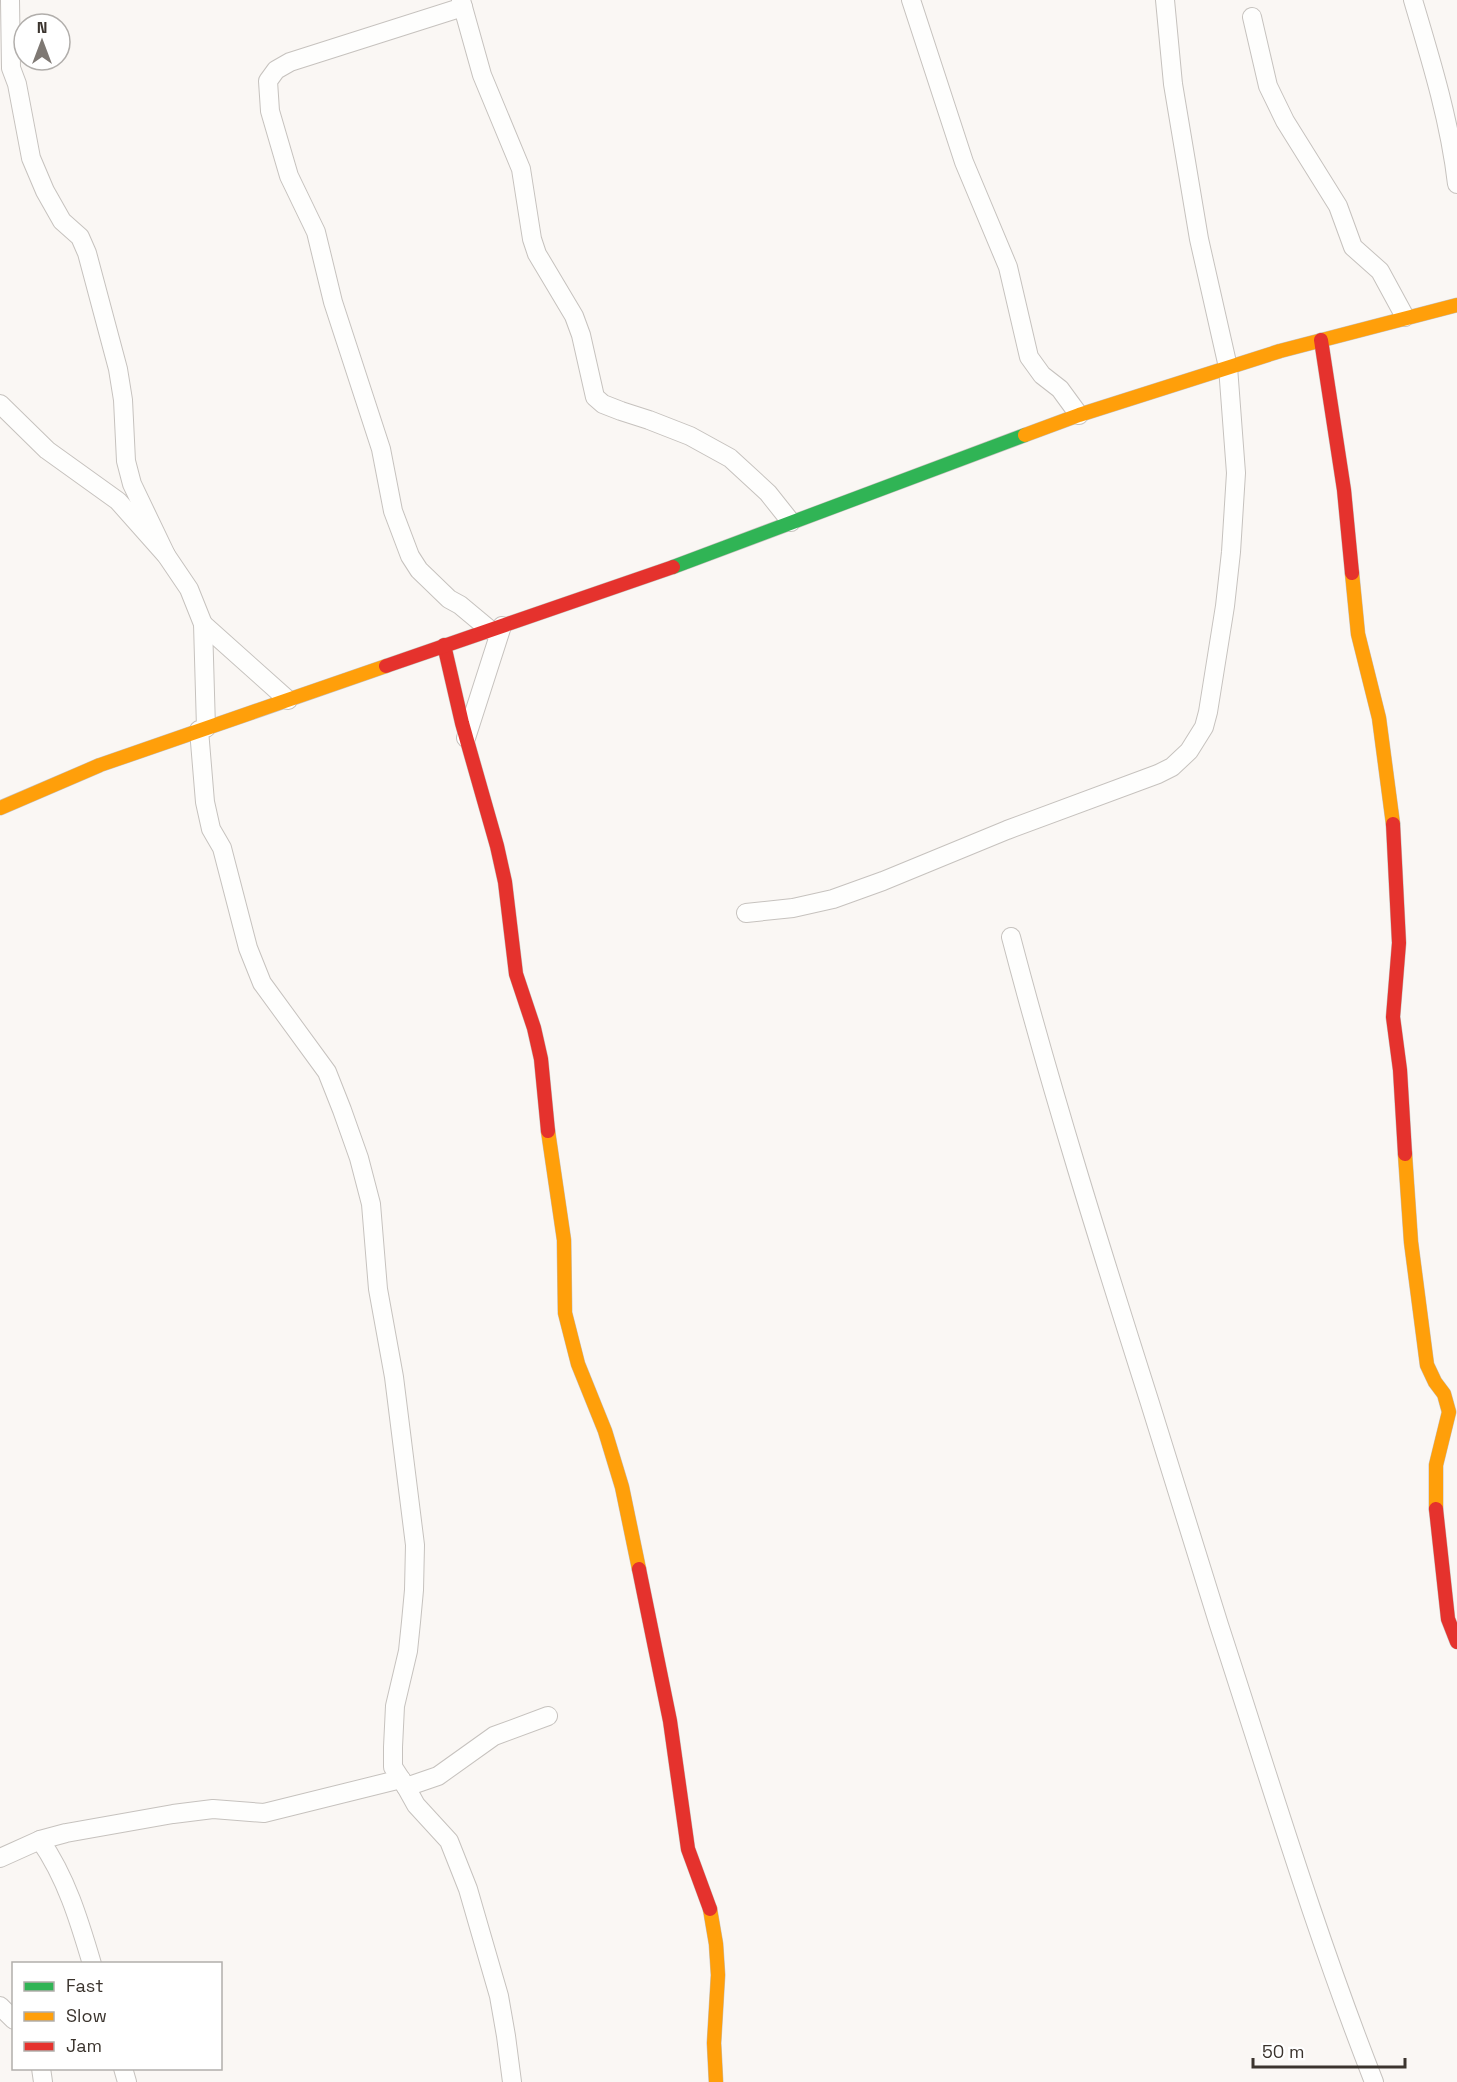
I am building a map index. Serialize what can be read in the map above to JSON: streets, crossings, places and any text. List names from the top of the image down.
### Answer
{
  "legend": ["Fast", "Slow", "Jam"],
  "scale_bar": "50 m",
  "north": "top"
}
